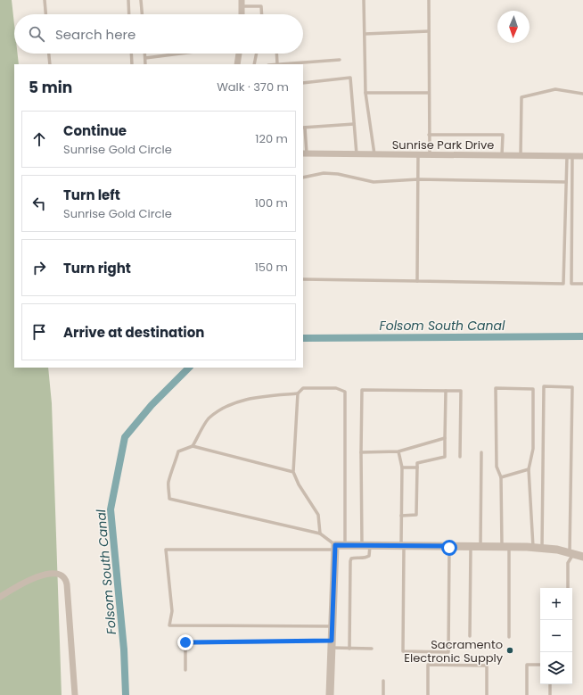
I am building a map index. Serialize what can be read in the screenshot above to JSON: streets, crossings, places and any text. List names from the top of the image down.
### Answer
{
  "streets": {
    "street": ["Sunrise Park Drive"]
  },
  "water": ["Folsom South Canal"],
  "places": ["Sacramento Electronic Supply"],
  "north": "bottom",
  "page": {
    "search": "Search here",
    "heading": ["5 min", "Walk · 370 m"],
    "list": [
      ["Continue", "Sunrise Gold Circle", "120 m"],
      ["Turn left", "Sunrise Gold Circle", "100 m"],
      ["Turn right", "150 m"],
      "Arrive at destination"
    ],
    "map_buttons": ["+", "−"]
  }
}
